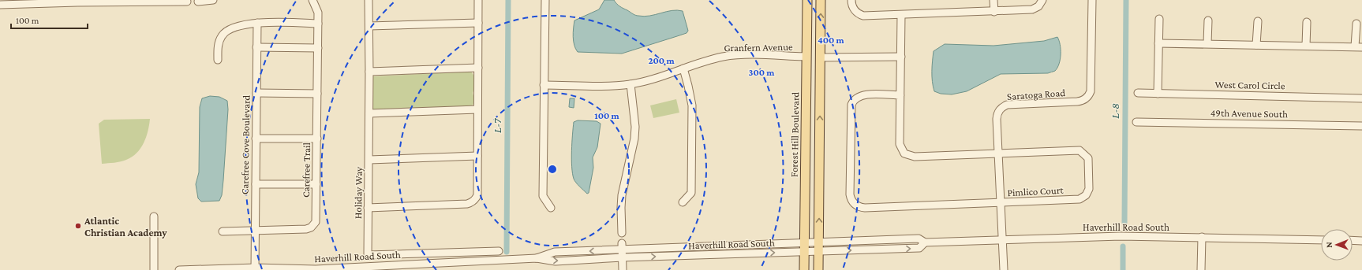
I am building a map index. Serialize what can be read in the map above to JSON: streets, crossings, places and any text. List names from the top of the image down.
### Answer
{
  "streets": {
    "main road": ["Forest Hill Boulevard"],
    "street": [
      "Granfern Avenue",
      "West Carol Circle",
      "Saratoga Road",
      "49th Avenue South",
      "Carefree Cove Boulevard",
      "Carefree Trail",
      "Pimlico Court",
      "Holiday Way",
      "Haverhill Road South"
    ]
  },
  "crossings": [
    ["Granfern Avenue", "Forest Hill Boulevard"],
    ["Saratoga Road", "Pimlico Court"],
    ["Saratoga Road", "Haverhill Road South"],
    ["Forest Hill Boulevard", "Haverhill Road South"],
    ["Carefree Cove Boulevard", "Carefree Trail"],
    ["Carefree Cove Boulevard", "Haverhill Road South"]
  ],
  "water": ["L-8", "L-7"],
  "places": ["Atlantic Christian Academy"],
  "scale_bar": "100 m",
  "north": "left",
  "rings": [
    "400 m",
    "200 m",
    "300 m",
    "100 m"
  ]
}
